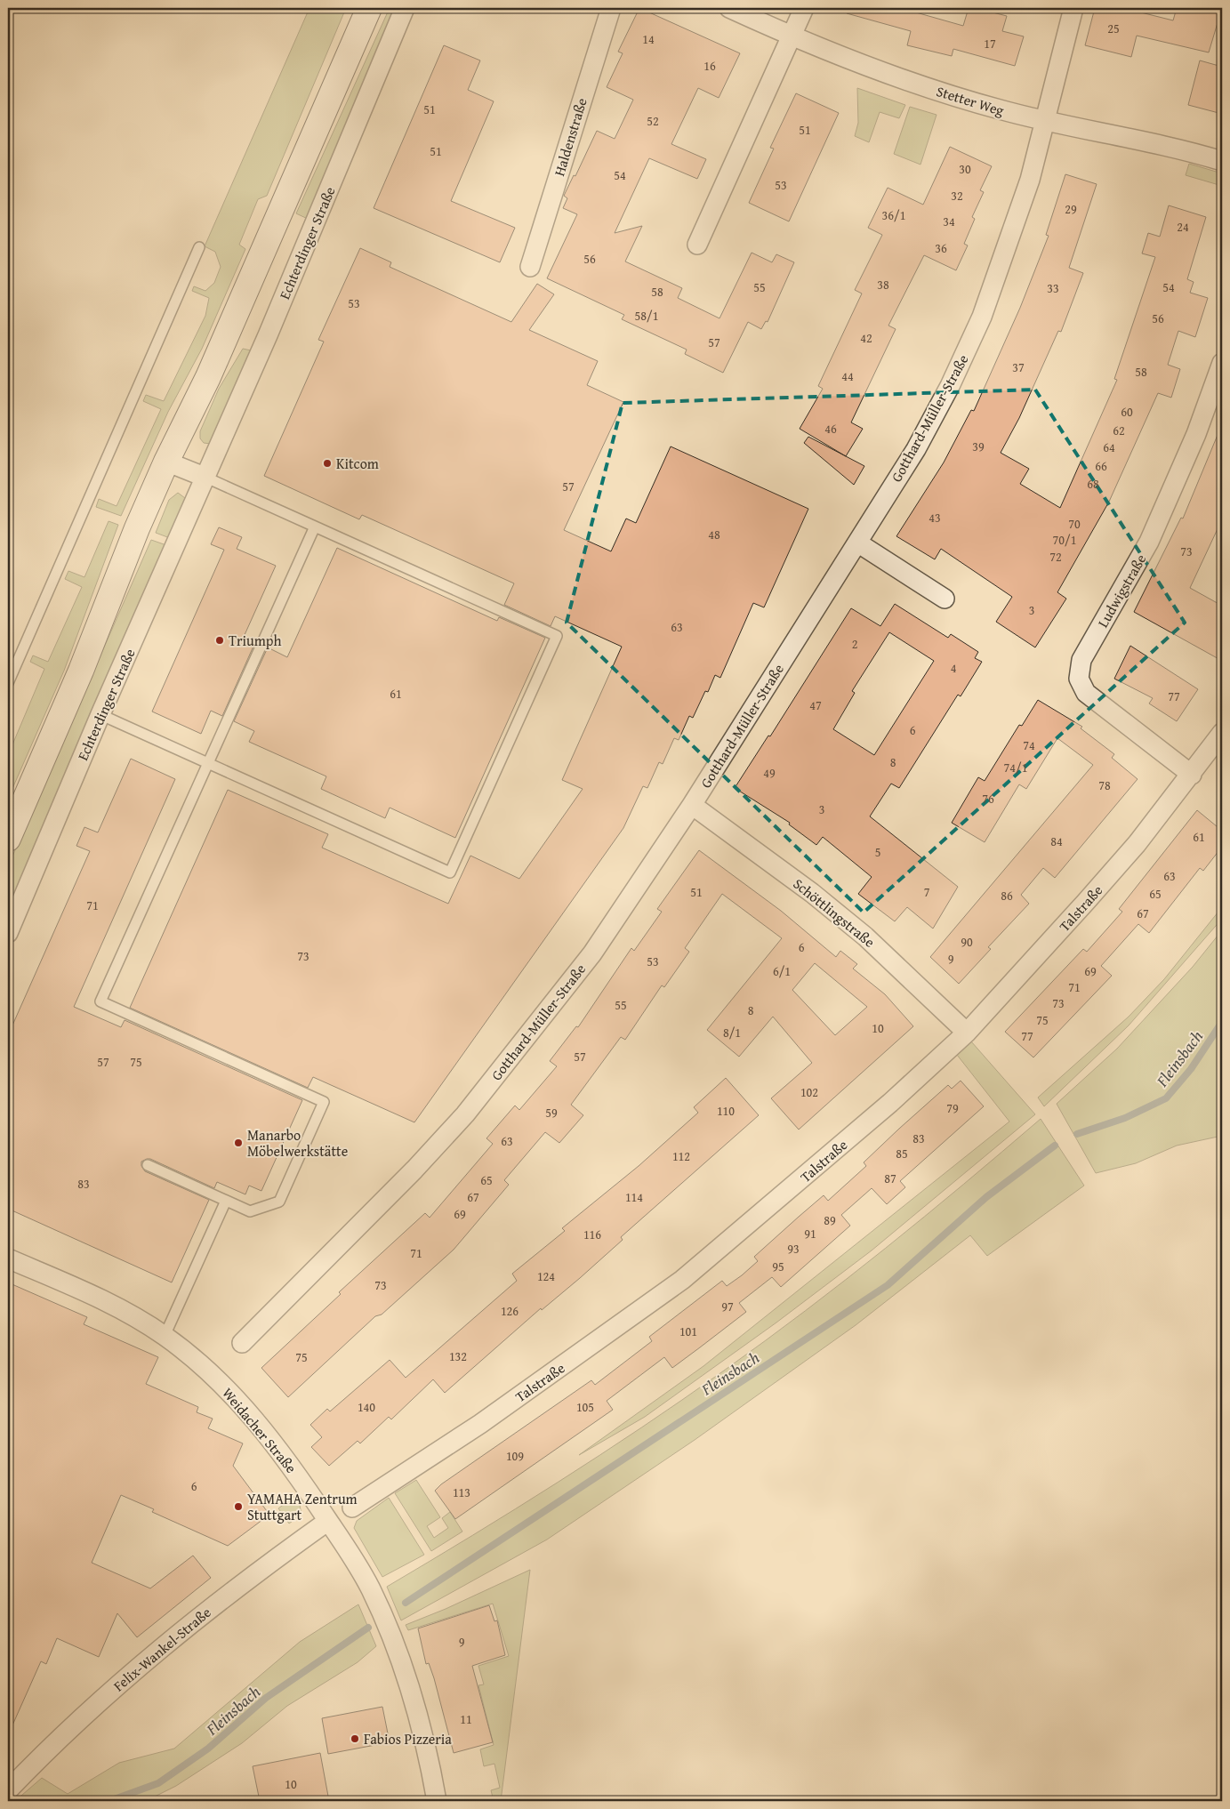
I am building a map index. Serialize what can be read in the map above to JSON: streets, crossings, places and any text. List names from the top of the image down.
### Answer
{
  "streets": {
    "street": [
      "Stetter Weg",
      "Haldenstraße",
      "Echterdinger Straße",
      "Gotthard-Müller-Straße",
      "Ludwigstraße",
      "Talstraße",
      "Schöttlingstraße",
      "Weidacher Straße",
      "Felix-Wankel-Straße"
    ]
  },
  "crossings": [
    ["Stetter Weg", "Gotthard-Müller-Straße"],
    ["Gotthard-Müller-Straße", "Schöttlingstraße"],
    ["Ludwigstraße", "Talstraße"],
    ["Talstraße", "Schöttlingstraße"],
    ["Weidacher Straße", "Felix-Wankel-Straße"]
  ],
  "water": ["Fleinsbach"],
  "places": [
    "Kitcom",
    "Triumph",
    "Manarbo Möbelwerkstätte",
    "YAMAHA Zentrum Stuttgart",
    "Fabios Pizzeria"
  ],
  "house_numbers": [
    "25",
    "14",
    "17",
    "16",
    "51",
    "52",
    "51",
    "51",
    "30",
    "54",
    "53",
    "32",
    "29",
    "36/1",
    "34",
    "24",
    "36",
    "56",
    "38",
    "55",
    "54",
    "33",
    "58",
    "53",
    "58/1",
    "56",
    "42",
    "57",
    "37",
    "58",
    "44",
    "60",
    "46",
    "62",
    "39",
    "64",
    "66",
    "68",
    "57",
    "43",
    "70",
    "48",
    "70/1",
    "73",
    "72",
    "3",
    "63",
    "2",
    "4",
    "61",
    "77",
    "47",
    "6",
    "74",
    "8",
    "74/1",
    "49",
    "78",
    "76",
    "3",
    "61",
    "84",
    "5",
    "63",
    "51",
    "7",
    "65",
    "86",
    "71",
    "67",
    "90",
    "6",
    "73",
    "9",
    "53",
    "6/1",
    "69",
    "71",
    "73",
    "55",
    "8",
    "75",
    "10",
    "8/1",
    "77",
    "57",
    "57",
    "75",
    "102",
    "79",
    "110",
    "59",
    "83",
    "63",
    "85",
    "112",
    "87",
    "65",
    "83",
    "67",
    "114",
    "69",
    "89",
    "91",
    "116",
    "93",
    "71",
    "95",
    "124",
    "73",
    "97",
    "126",
    "101",
    "132",
    "75",
    "140",
    "105",
    "109",
    "6",
    "113",
    "9",
    "11",
    "10"
  ]
}
